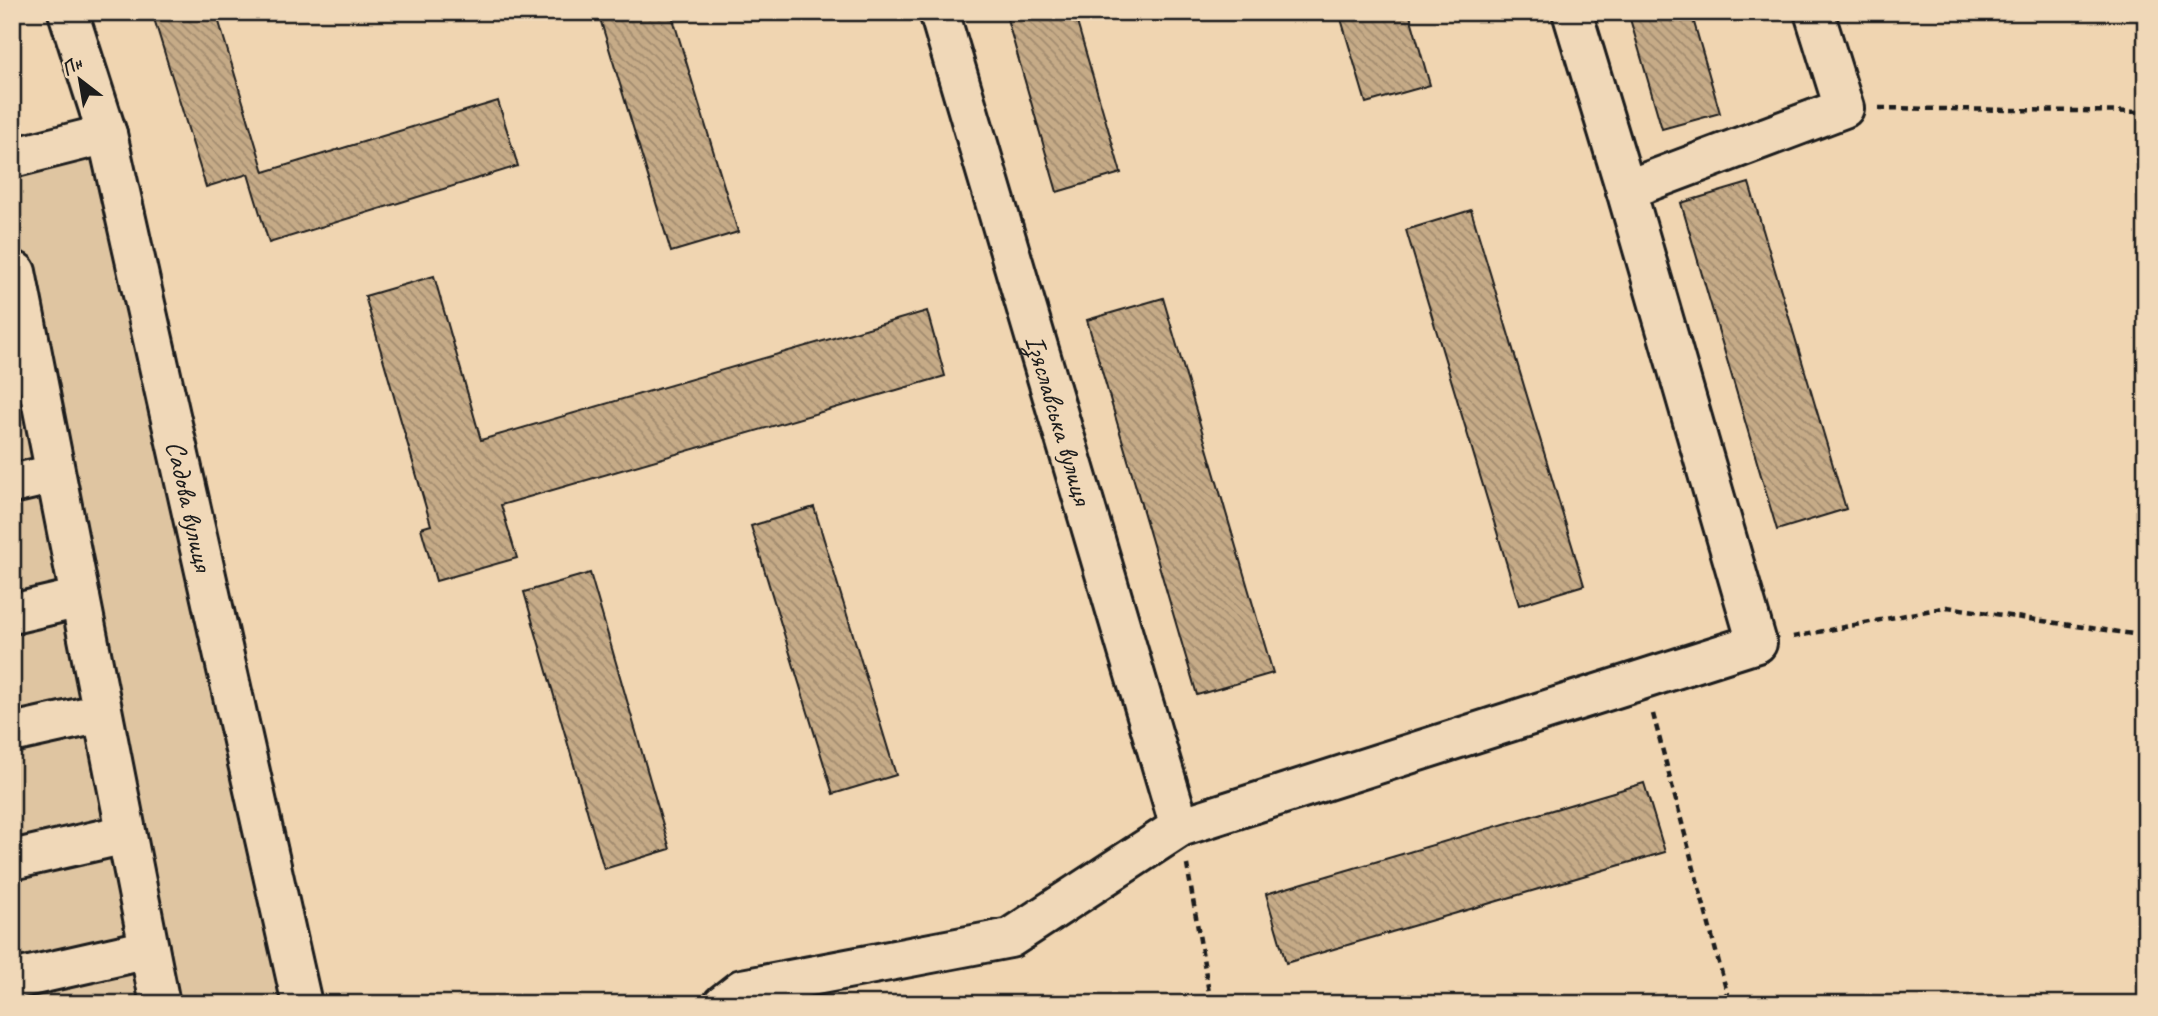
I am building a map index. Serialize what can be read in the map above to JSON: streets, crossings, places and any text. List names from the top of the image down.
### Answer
{
  "streets": {
    "street": ["Ізяславська вулиця", "Садова вулиця"]
  },
  "north": "top left"
}
